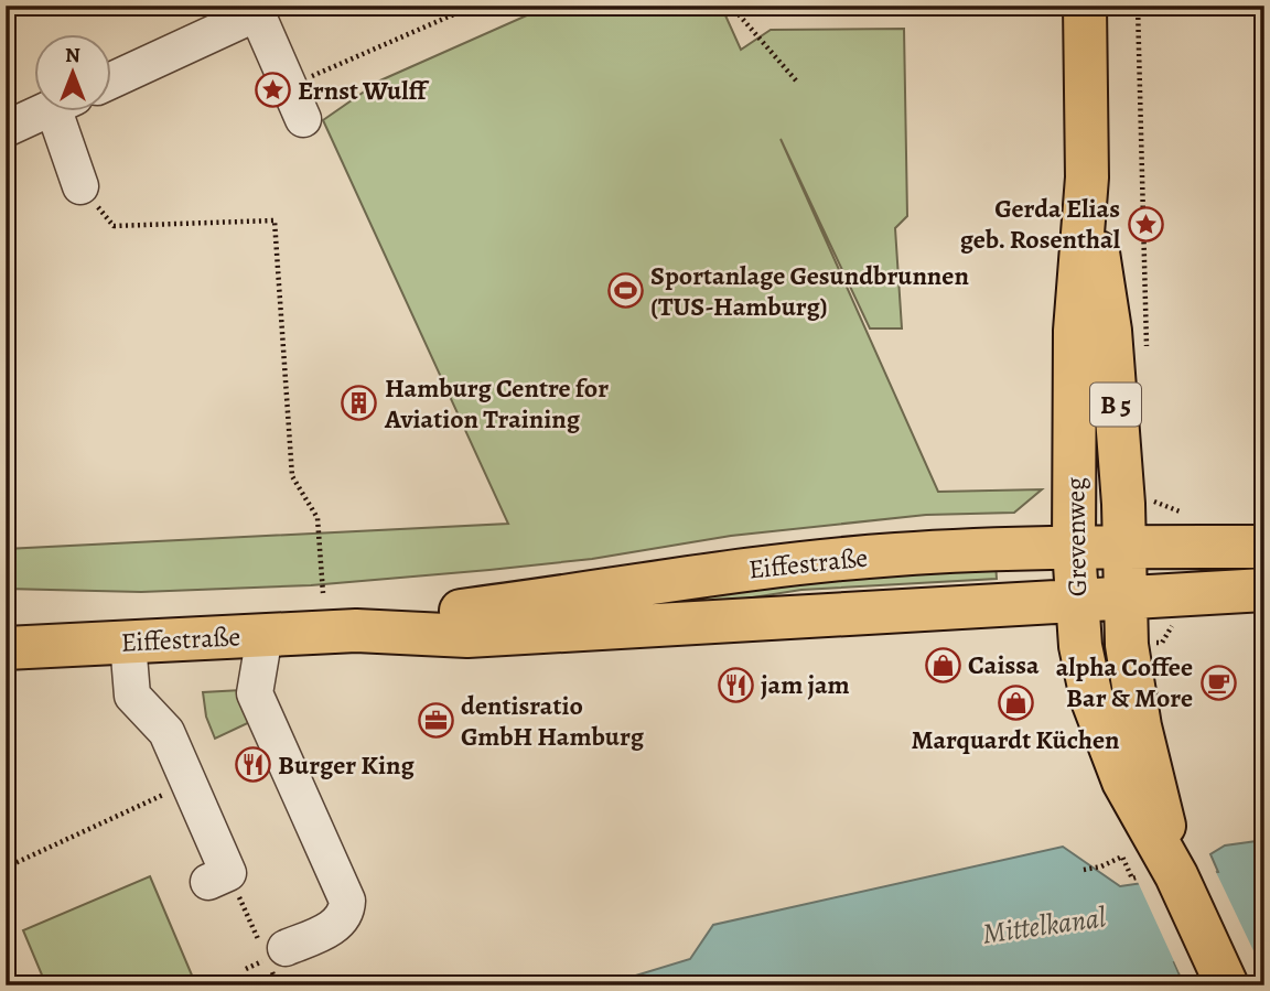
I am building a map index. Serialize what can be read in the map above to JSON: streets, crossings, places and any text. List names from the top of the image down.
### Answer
{
  "streets": {
    "main road": ["B 5", "Grevenweg", "Eiffestraße"]
  },
  "crossings": [
    ["Grevenweg", "Eiffestraße"]
  ],
  "water": ["Mittelkanal"],
  "places": {
    "place": ["Ernst Wulff", "Gerda Elias geb. Rosenthal"],
    "sports": ["Sportanlage Gesundbrunnen (TUS-Hamburg)"],
    "building": ["Hamburg Centre for Aviation Training"],
    "shop": ["Caissa", "Marquardt Küchen"],
    "cafe": ["alpha Coffee Bar & More"],
    "restaurant": ["jam jam", "Burger King"],
    "office": ["dentisratio GmbH Hamburg"]
  },
  "north": "top"
}
